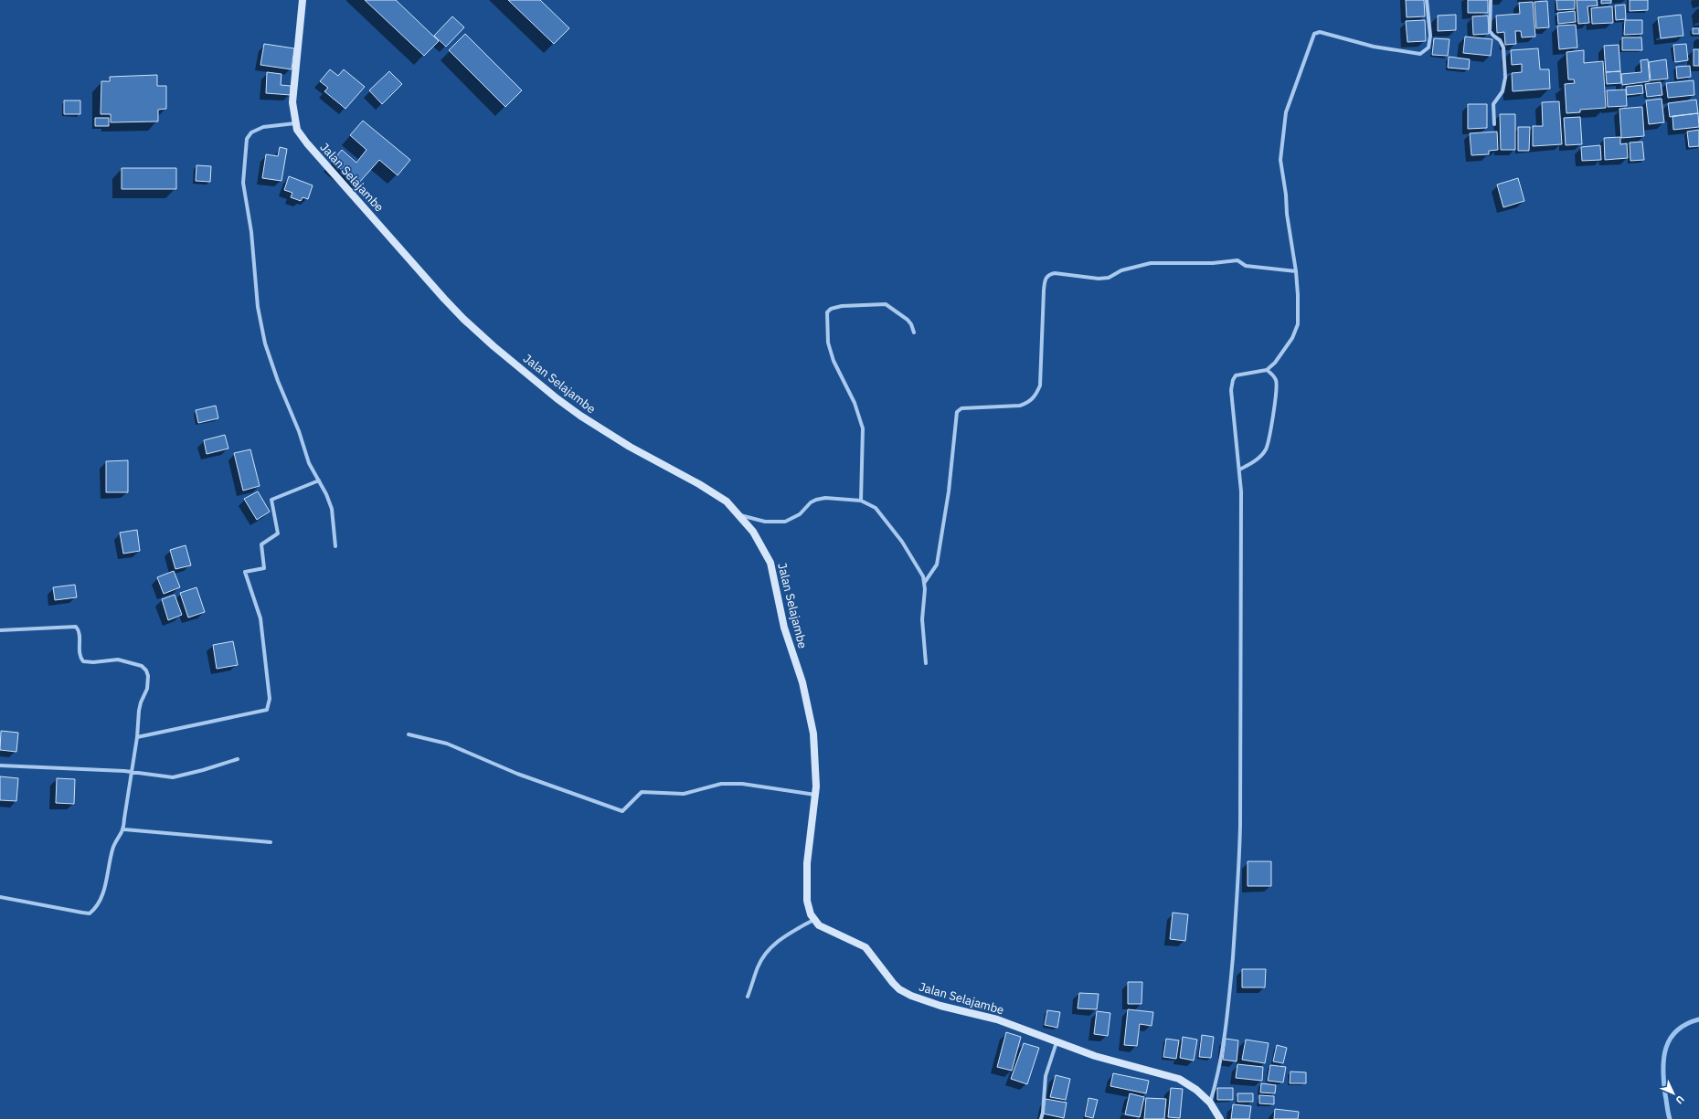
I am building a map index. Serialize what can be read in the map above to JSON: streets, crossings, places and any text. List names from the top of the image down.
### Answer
{
  "streets": {
    "street": ["Jalan Selajambe"]
  },
  "north": "bottom right"
}
